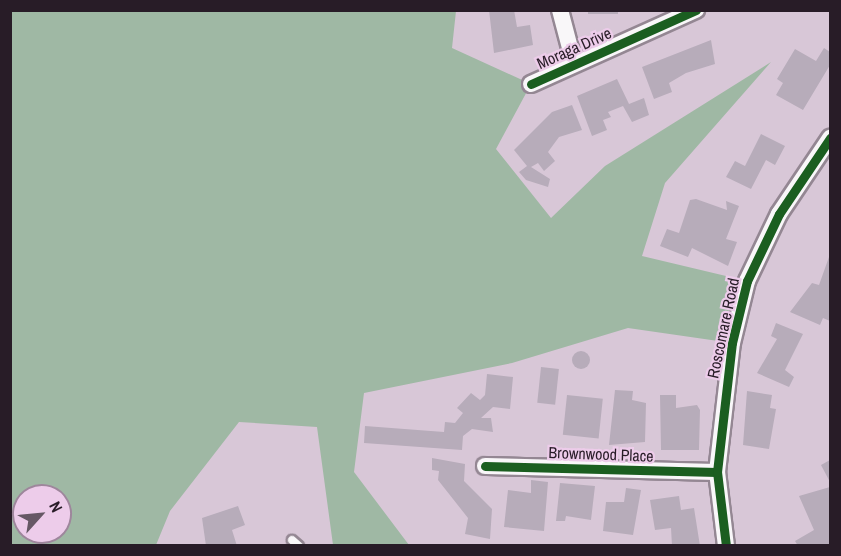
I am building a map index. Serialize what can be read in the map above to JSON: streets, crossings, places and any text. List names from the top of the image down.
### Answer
{
  "streets": {
    "street": ["Moraga Drive", "Roscomare Road", "Brownwood Place"]
  },
  "crossings": [
    ["Roscomare Road", "Brownwood Place"]
  ],
  "north": "top right"
}
